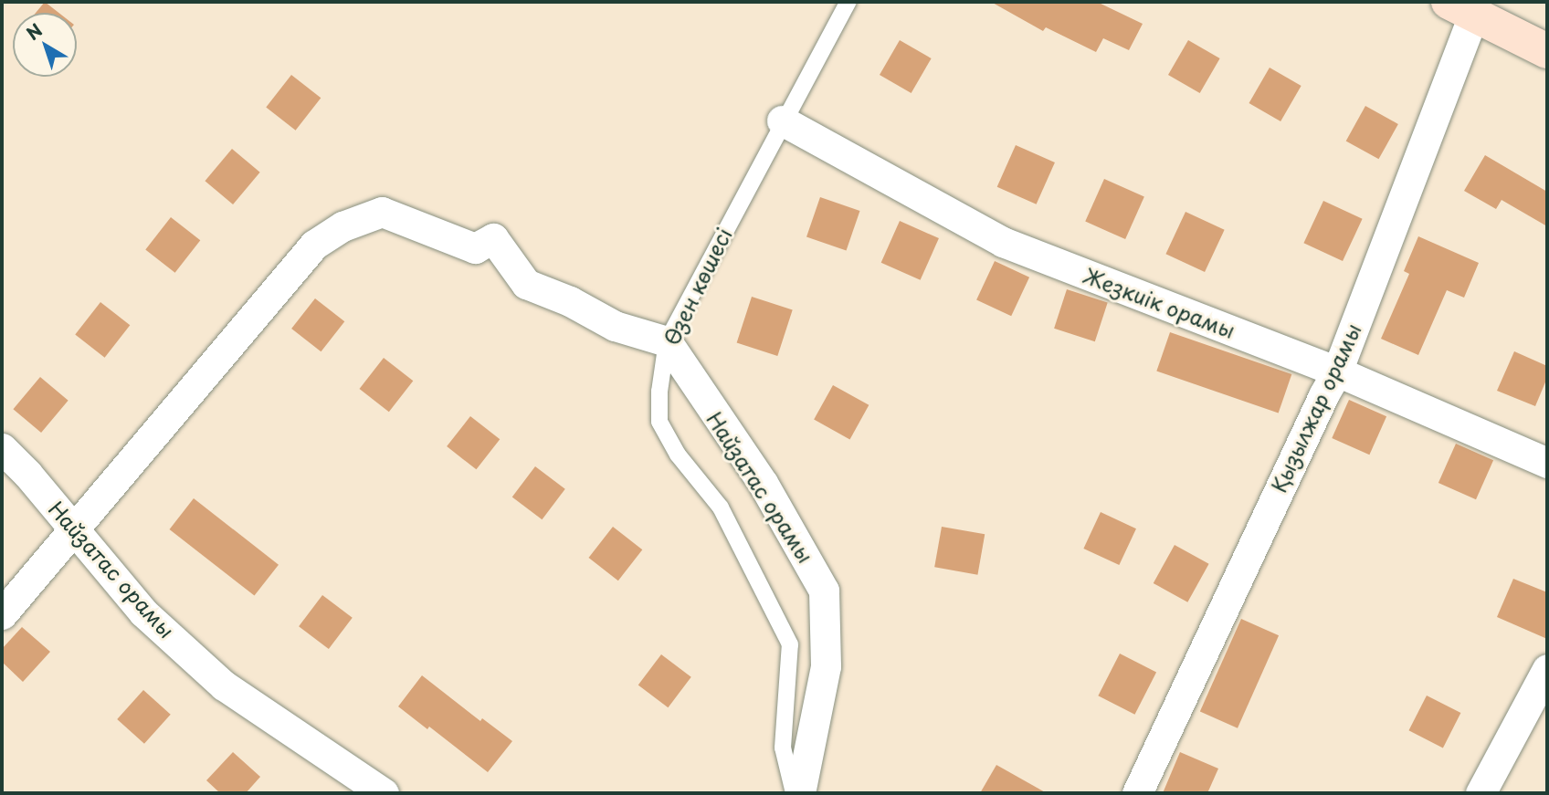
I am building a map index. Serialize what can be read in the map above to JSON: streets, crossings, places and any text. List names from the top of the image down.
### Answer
{
  "streets": {
    "street": ["Жезкиік орамы", "Қызылжар орамы", "Найзатас орамы"],
    "lane": ["Өзен көшесі"]
  },
  "crossings": [
    ["Өзен көшесі", "Жезкиік орамы"],
    ["Өзен көшесі", "Найзатас орамы"],
    ["Жезкиік орамы", "Қызылжар орамы"]
  ],
  "north": "top left"
}
